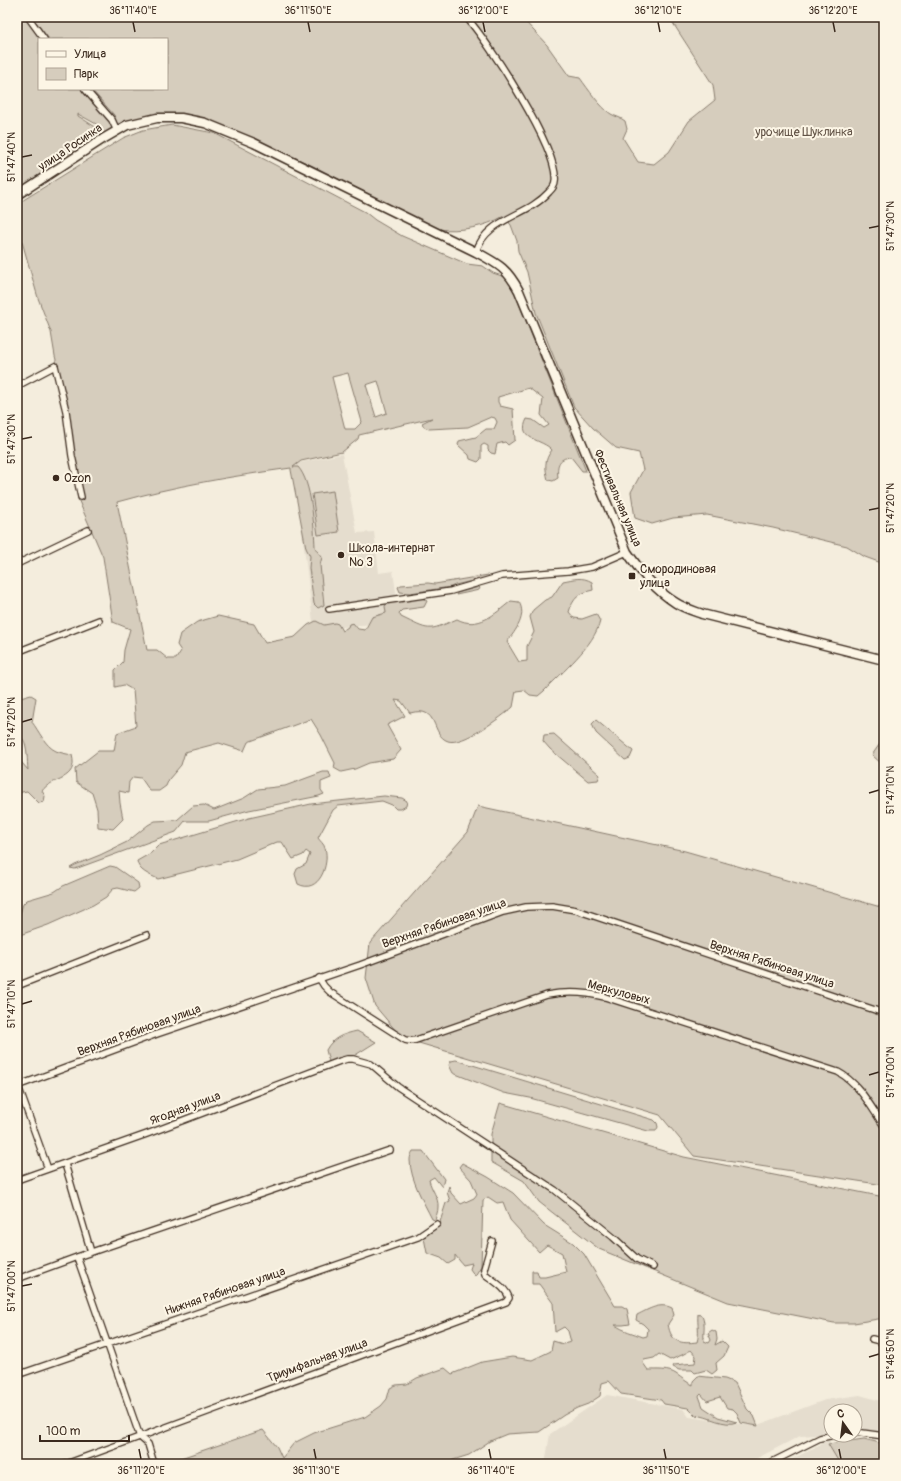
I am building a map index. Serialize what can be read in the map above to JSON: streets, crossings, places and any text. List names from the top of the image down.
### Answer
{
  "streets": {
    "main road": ["улица Росинка", "Фестивальная улица"],
    "street": [
      "Верхняя Рябиновая улица",
      "Меркуловых",
      "Ягодная улица",
      "Нижняя Рябиновая улица",
      "Триумфальная улица"
    ]
  },
  "crossings": [
    ["улица Росинка", "Фестивальная улица"],
    ["Верхняя Рябиновая улица", "Меркуловых"]
  ],
  "parks": ["урочище Шуклинка"],
  "places": {
    "other": ["Ozon", "Школа-интернат № 3"],
    "transit": ["Смородиновая улица"]
  },
  "legend": ["Улица", "Парк"],
  "scale_bar": "100 m",
  "north": "top",
  "coordinates": [
    "36°11'40\"E",
    "36°11'50\"E",
    "36°12'00\"E",
    "36°12'10\"E",
    "36°12'20\"E",
    "51°47'40\"N",
    "51°47'30\"N",
    "51°47'20\"N",
    "51°47'10\"N",
    "51°47'00\"N",
    "51°46'50\"N",
    "36°11'20\"E",
    "36°11'30\"E"
  ]
}
